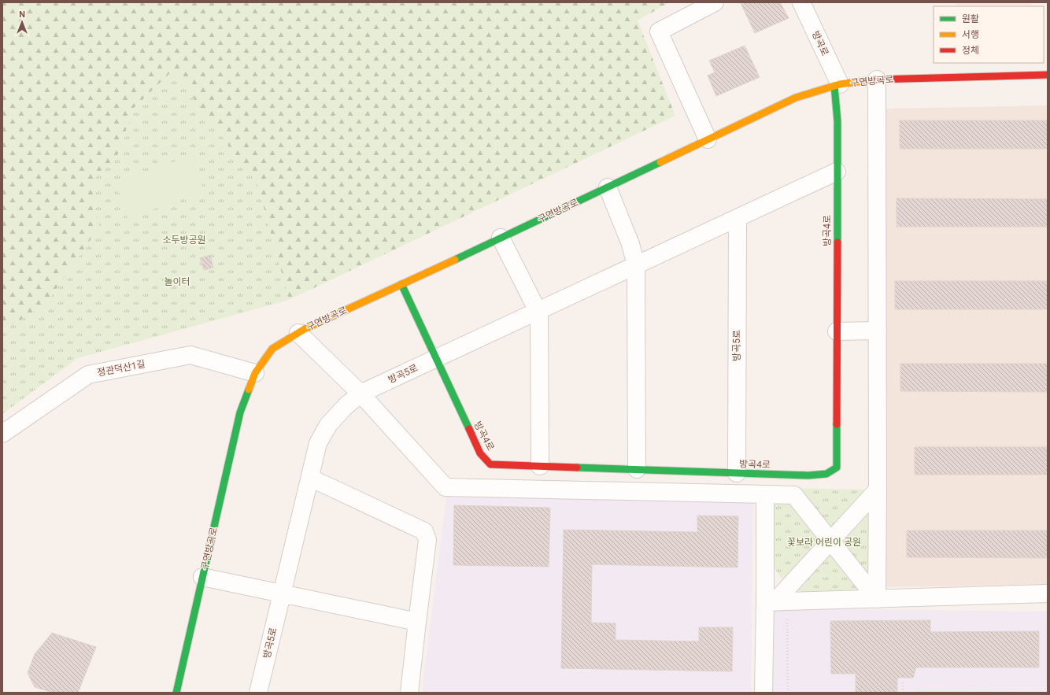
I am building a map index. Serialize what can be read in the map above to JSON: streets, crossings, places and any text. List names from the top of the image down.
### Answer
{
  "streets": {
    "street": [
      "방곡로",
      "구연방곡로",
      "방곡4로",
      "방곡5로",
      "정관덕산1길"
    ]
  },
  "crossings": [
    ["방곡로", "구연방곡로"],
    ["방곡로", "방곡4로"],
    ["구연방곡로", "방곡4로"],
    ["구연방곡로", "정관덕산1길"],
    ["방곡4로", "방곡5로"]
  ],
  "parks": ["소두방공원", "놀이터", "꽃보라 어린이 공원"],
  "legend": ["원활", "서행", "정체"],
  "north": "top"
}
